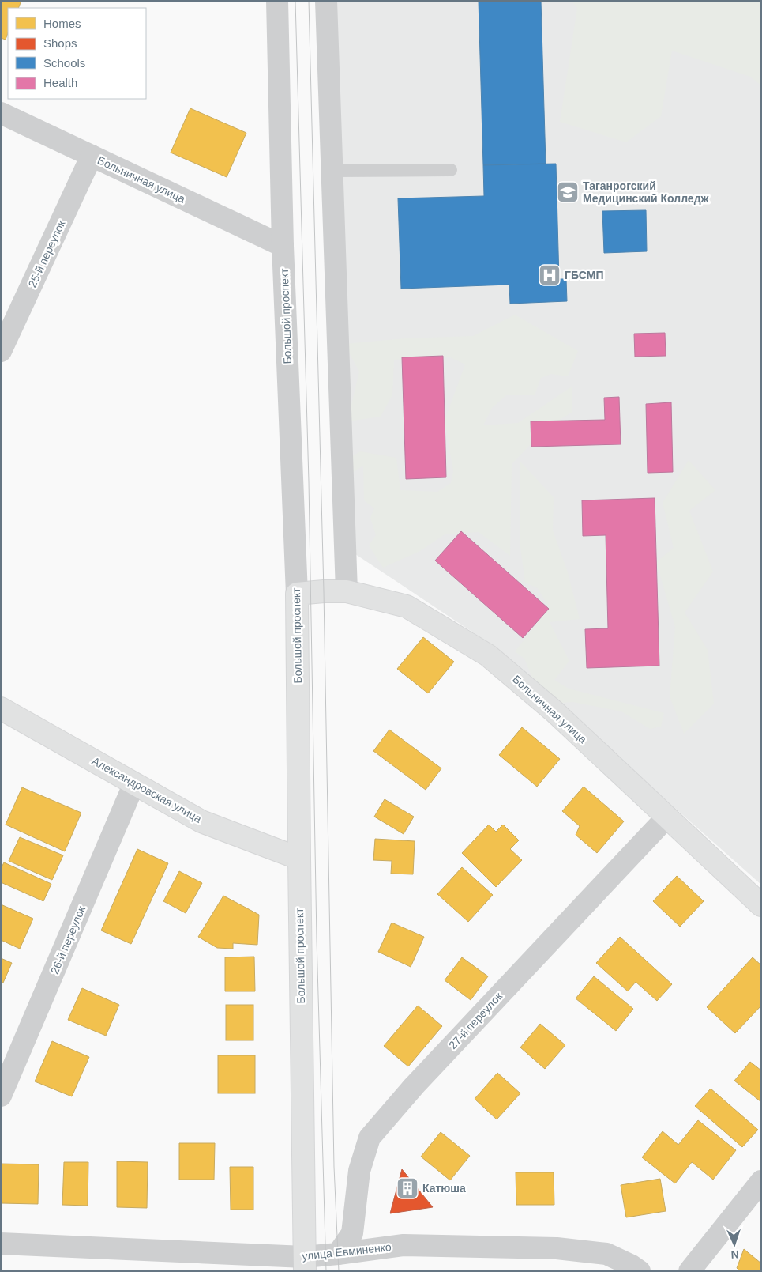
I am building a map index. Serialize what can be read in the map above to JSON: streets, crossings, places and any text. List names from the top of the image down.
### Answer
{
  "streets": {
    "main road": ["Больничная улица", "Большой проспект", "Александровская улица"],
    "street": [
      "25-й переулок",
      "26-й переулок",
      "27-й переулок",
      "улица Евминенко"
    ]
  },
  "crossings": [
    ["Больничная улица", "25-й переулок"],
    ["Больничная улица", "Большой проспект"],
    ["Больничная улица", "27-й переулок"],
    ["Большой проспект", "Александровская улица"],
    ["Большой проспект", "улица Евминенко"],
    ["Александровская улица", "26-й переулок"],
    ["27-й переулок", "улица Евминенко"]
  ],
  "places": {
    "school or university": ["Таганрогский Медицинский Колледж"],
    "hospital": ["ГБСМП"],
    "building": ["Катюша"]
  },
  "legend": [
    "Homes",
    "Shops",
    "Schools",
    "Health"
  ],
  "north": "bottom"
}
